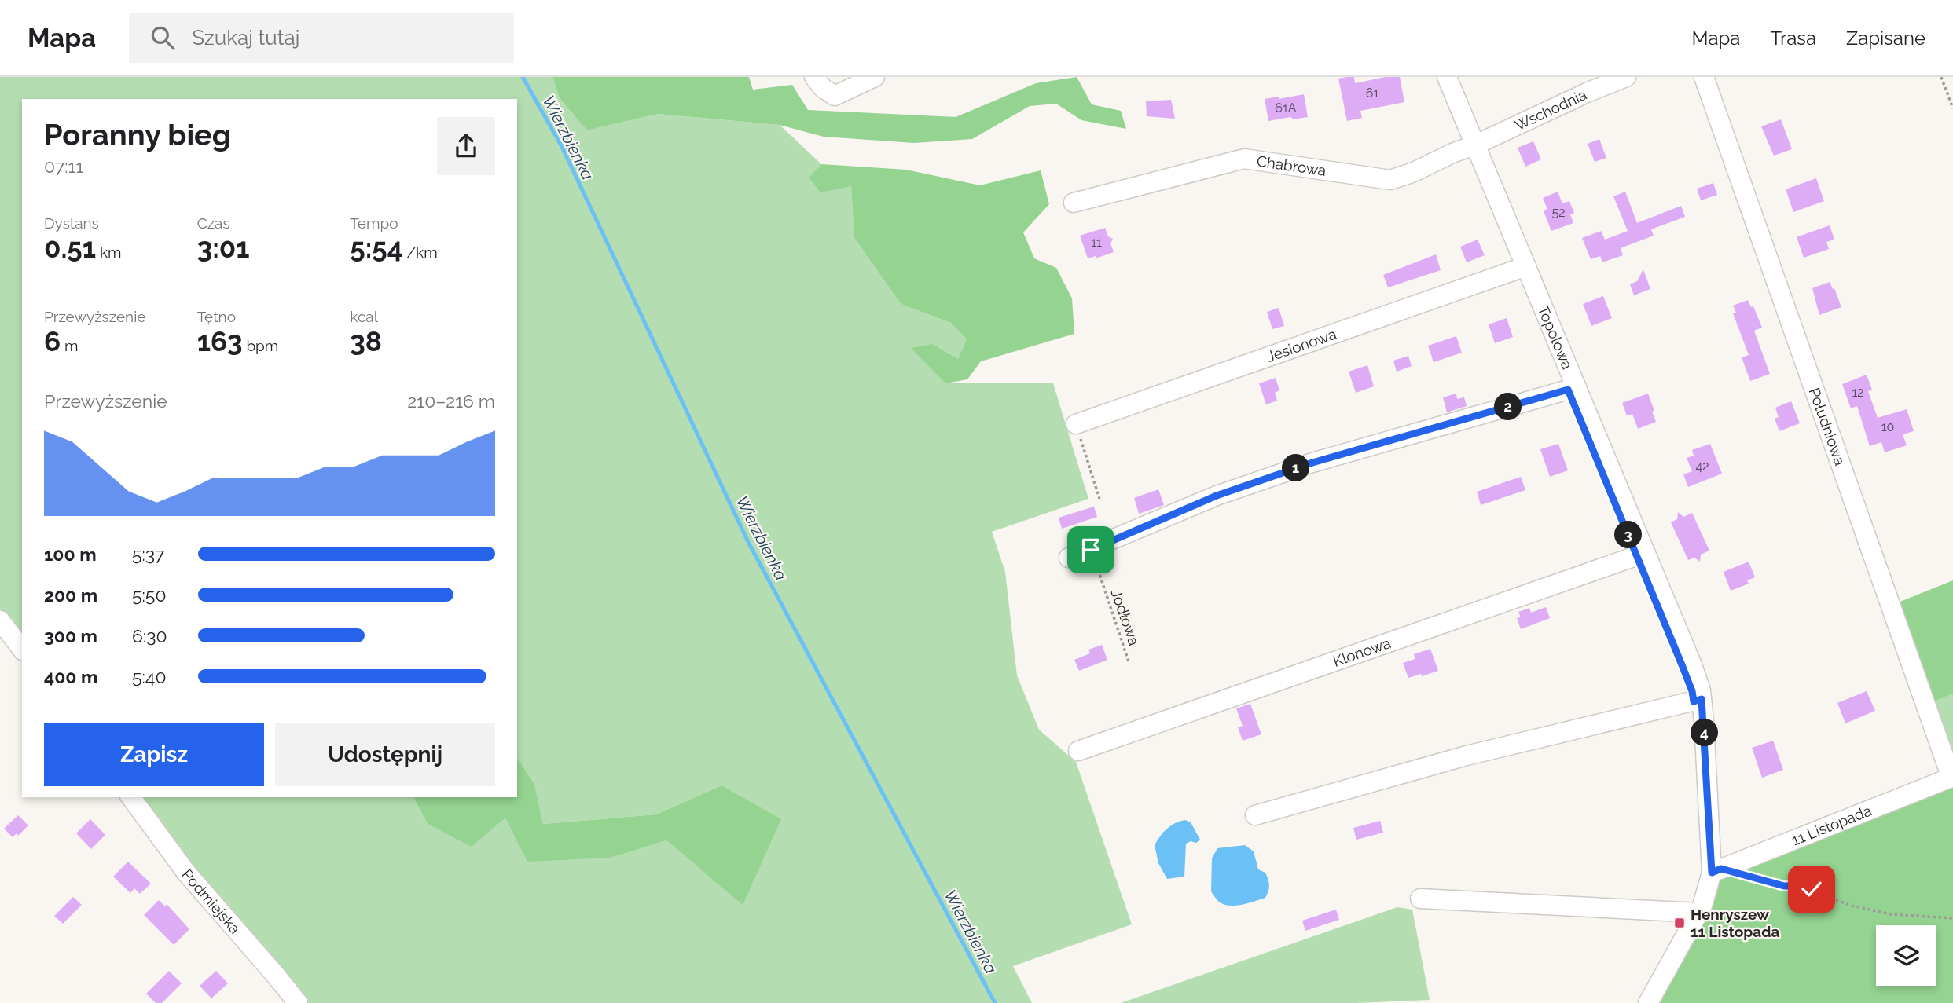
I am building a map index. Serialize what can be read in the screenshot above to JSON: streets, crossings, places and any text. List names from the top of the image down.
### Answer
{
  "streets": {
    "street": [
      "Wschodnia",
      "Chabrowa",
      "Topolowa",
      "Jesionowa",
      "Południowa",
      "Klonowa",
      "11 Listopada",
      "Podmiejska"
    ],
    "path": ["Jodłowa"]
  },
  "crossings": [
    ["Wschodnia", "Chabrowa"],
    ["Wschodnia", "Topolowa"],
    ["Chabrowa", "Topolowa"],
    ["Topolowa", "Jesionowa"],
    ["Topolowa", "Klonowa"],
    ["Topolowa", "11 Listopada"],
    ["Południowa", "11 Listopada"]
  ],
  "water": ["Wierzbienka"],
  "places": {
    "transit": ["Henryszew 11 Listopada"]
  },
  "house_numbers": [
    "61",
    "61A",
    "52",
    "11",
    "12",
    "10",
    "42"
  ],
  "page": {
    "header": "Mapa",
    "search": "Szukaj tutaj",
    "nav": ["Mapa", "Trasa", "Zapisane"],
    "heading": ["Poranny bieg", "07:11"],
    "stats": [
      ["Dystans", "0.51 km"],
      ["Czas", "3:01"],
      ["Tempo", "5:54 /km"],
      ["Przewyższenie", "6 m"],
      ["Tętno", "163 bpm"],
      ["kcal", "38"]
    ],
    "chart": ["Przewyższenie", "210–216 m"],
    "pins": [
      "2",
      "1",
      "3",
      "4"
    ],
    "list": [
      {
        "name": "100 m",
        "note": "5:37"
      },
      {
        "name": "200 m",
        "note": "5:50"
      },
      {
        "name": "300 m",
        "note": "6:30"
      },
      {
        "name": "400 m",
        "note": "5:40"
      }
    ],
    "buttons": ["Zapisz", "Udostępnij"]
  }
}
